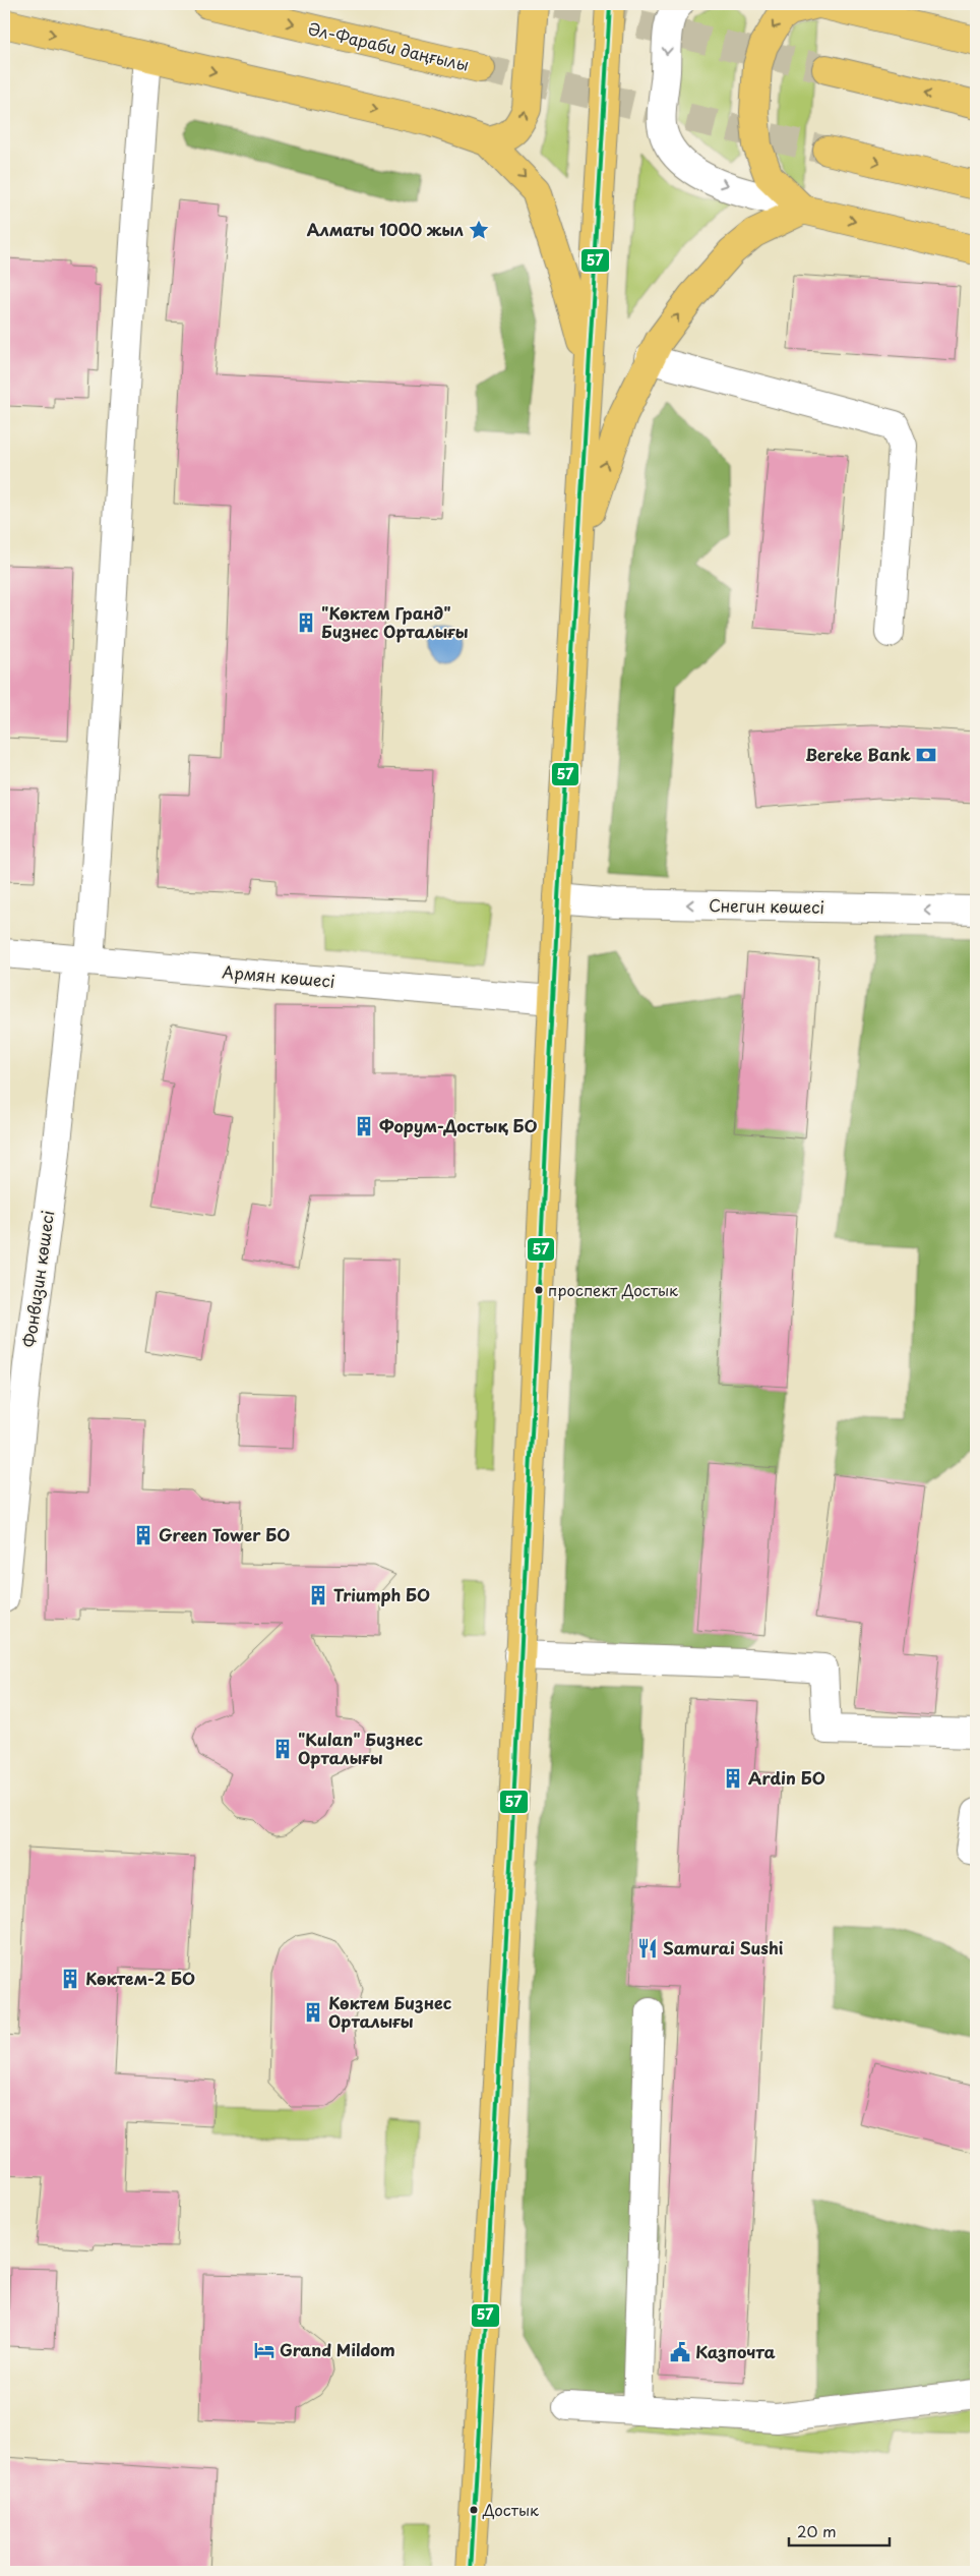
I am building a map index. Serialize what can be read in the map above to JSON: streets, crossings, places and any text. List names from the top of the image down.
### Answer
{
  "streets": {
    "main road": ["Әл-Фараби даңғылы"],
    "street": ["Снегин көшесі", "Армян көшесі", "Фонвизин көшесі"]
  },
  "crossings": [
    ["Армян көшесі", "Фонвизин көшесі"]
  ],
  "one_way": ["Снегин көшесі"],
  "places": {
    "place": ["Алматы 1000 жыл"],
    "building": [
      "\"Көктем Гранд\" Бизнес Орталығы",
      "Форум-Достық БО",
      "Green Tower БО",
      "Triumph БО",
      "\"Kulan\" Бизнес Орталығы",
      "Ardin БО",
      "Көктем-2 БО",
      "Көктем Бизнес Орталығы"
    ],
    "bank": ["Bereke Bank"],
    "other": ["проспект Достык", "Достык"],
    "restaurant": ["Samurai Sushi"],
    "hotel": ["Grand Mildom"],
    "public building": ["Казпочта"]
  },
  "lines": ["transit line 57"],
  "scale_bar": "20 m"
}
